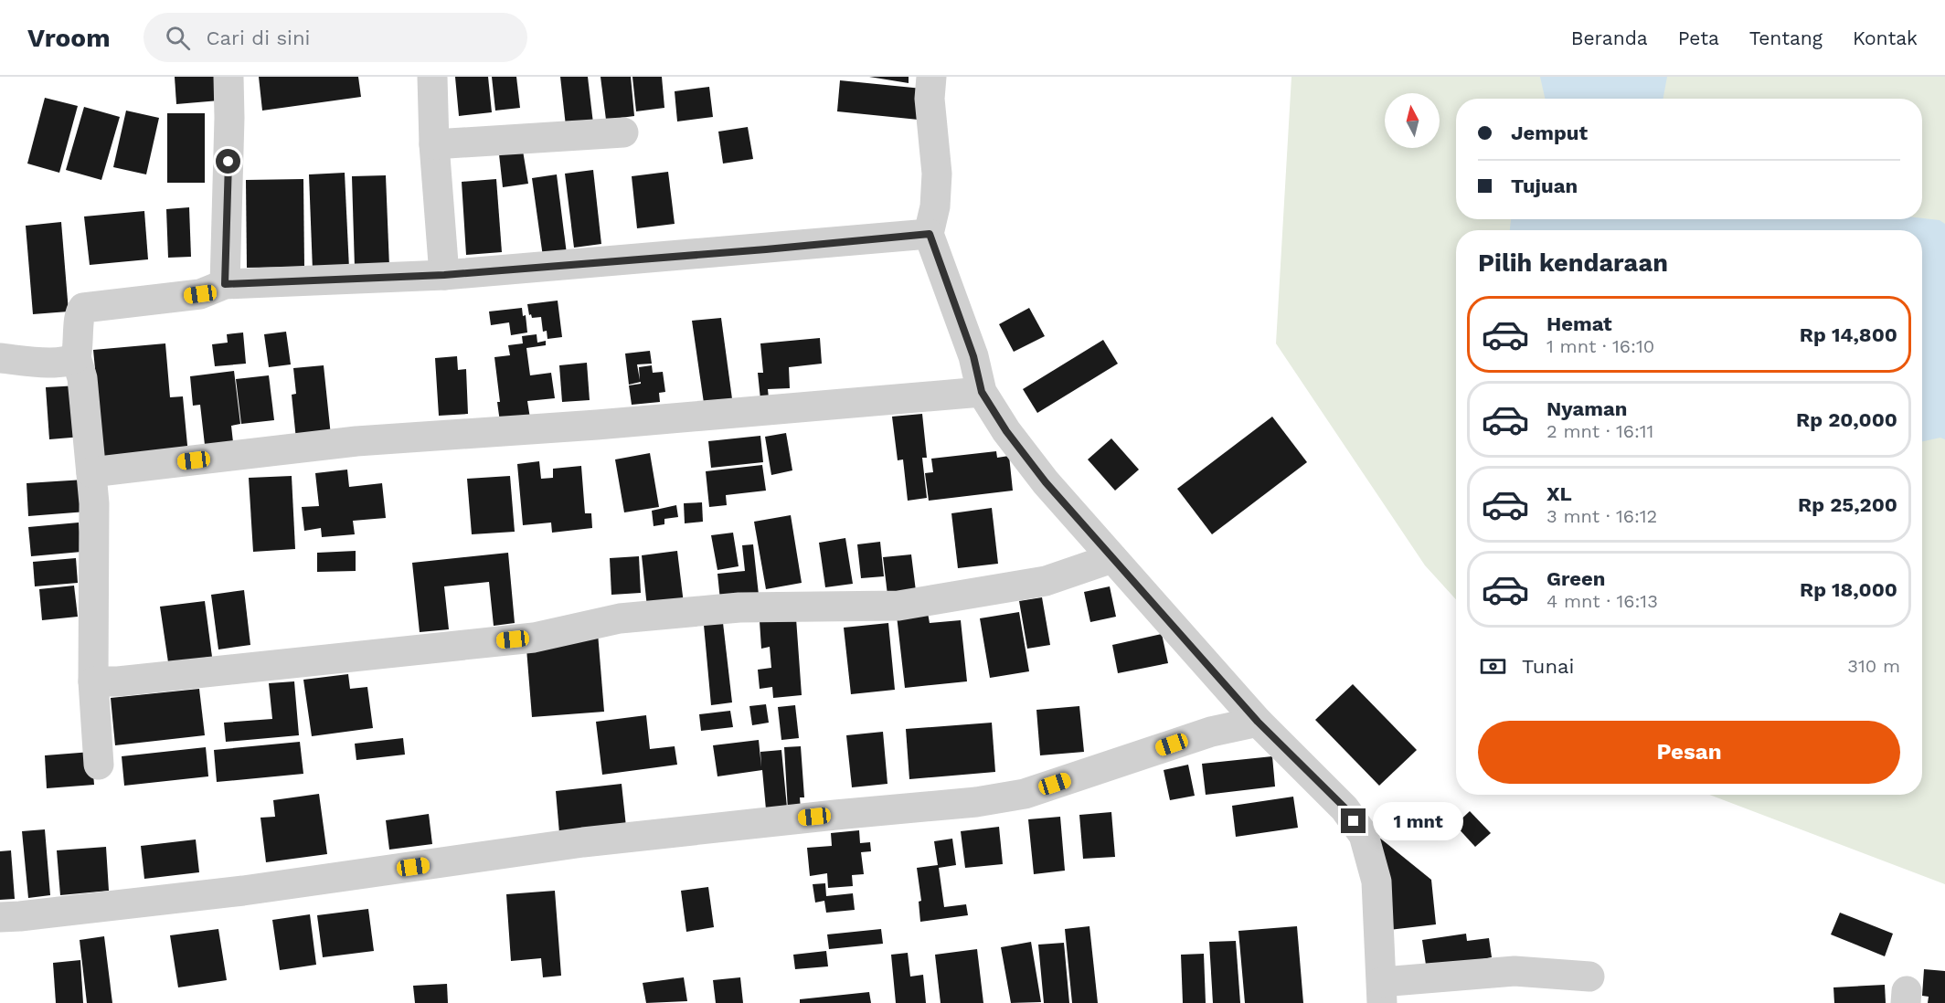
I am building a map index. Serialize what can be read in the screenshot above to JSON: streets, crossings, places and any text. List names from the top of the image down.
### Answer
{
  "north": "top",
  "page": {
    "header": "Vroom",
    "search": "Cari di sini",
    "nav": [
      "Beranda",
      "Peta",
      "Tentang",
      "Kontak"
    ],
    "banner": ["Jemput", "Tujuan"],
    "heading": "Pilih kendaraan",
    "list": [
      {
        "name": "Hemat",
        "note": "1 mnt · 16:10",
        "value": "Rp 14,800"
      },
      {
        "name": "Nyaman",
        "note": "2 mnt · 16:11",
        "value": "Rp 20,000"
      },
      {
        "name": "XL",
        "note": "3 mnt · 16:12",
        "value": "Rp 25,200"
      },
      {
        "name": "Green",
        "note": "4 mnt · 16:13",
        "value": "Rp 18,000"
      }
    ],
    "pay": ["Tunai", "310 m"],
    "buttons": "Pesan",
    "bubble": "1 mnt"
  }
}
